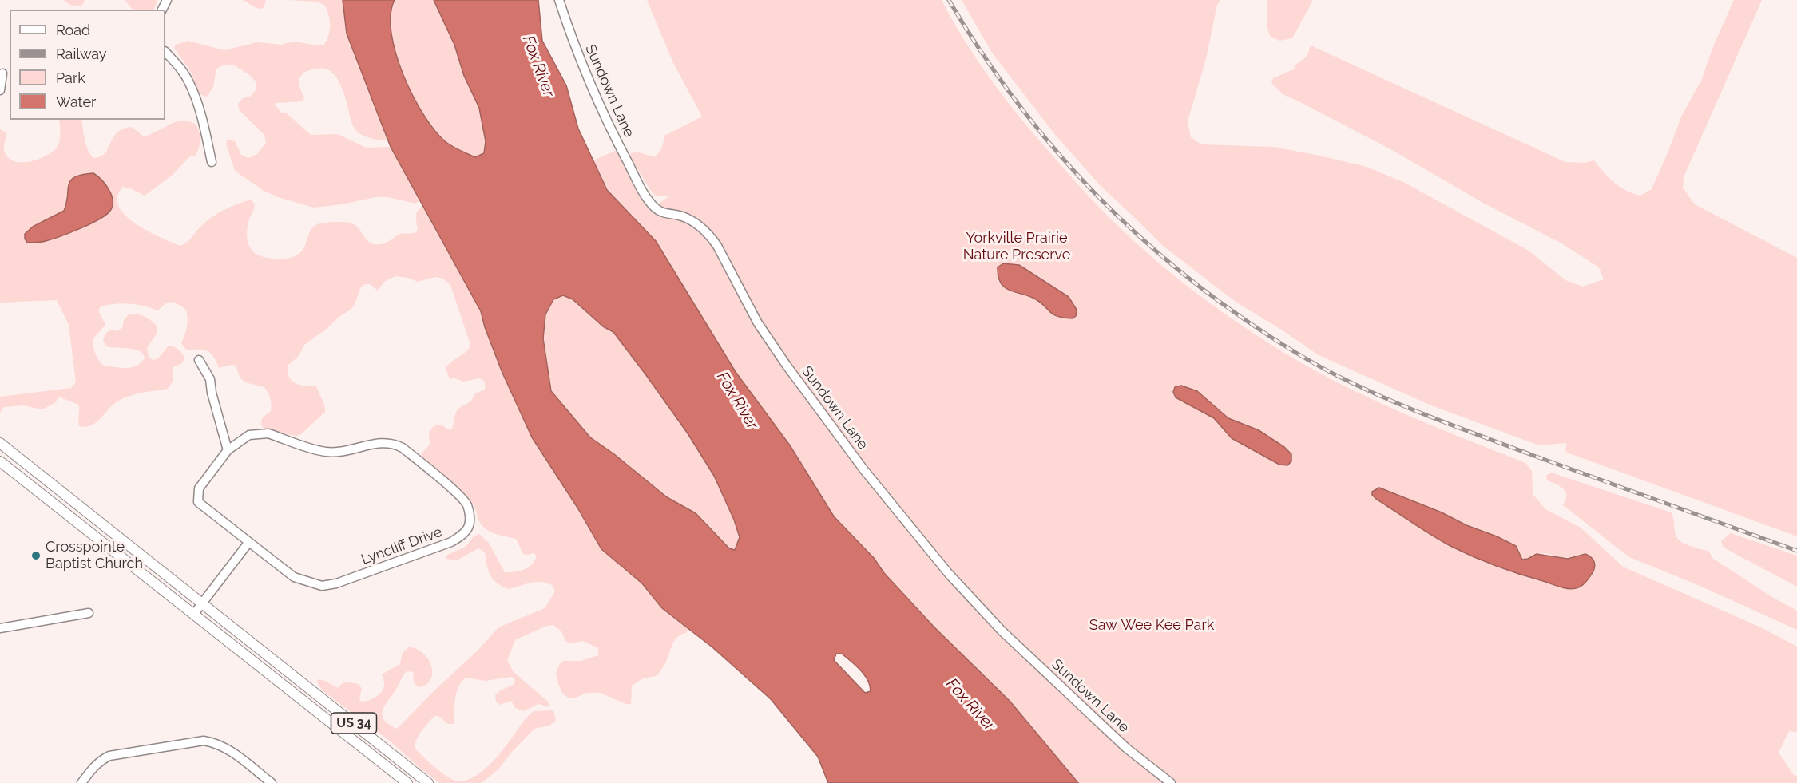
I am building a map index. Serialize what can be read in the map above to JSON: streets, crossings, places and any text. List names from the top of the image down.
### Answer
{
  "streets": {
    "main road": ["US 34"],
    "street": ["Sundown Lane", "Lyncliff Drive"]
  },
  "water": ["Fox River"],
  "parks": ["Yorkville Prairie Nature Preserve", "Saw Wee Kee Park"],
  "places": ["Crosspointe Baptist Church"],
  "legend": [
    "Road",
    "Railway",
    "Park",
    "Water"
  ]
}
